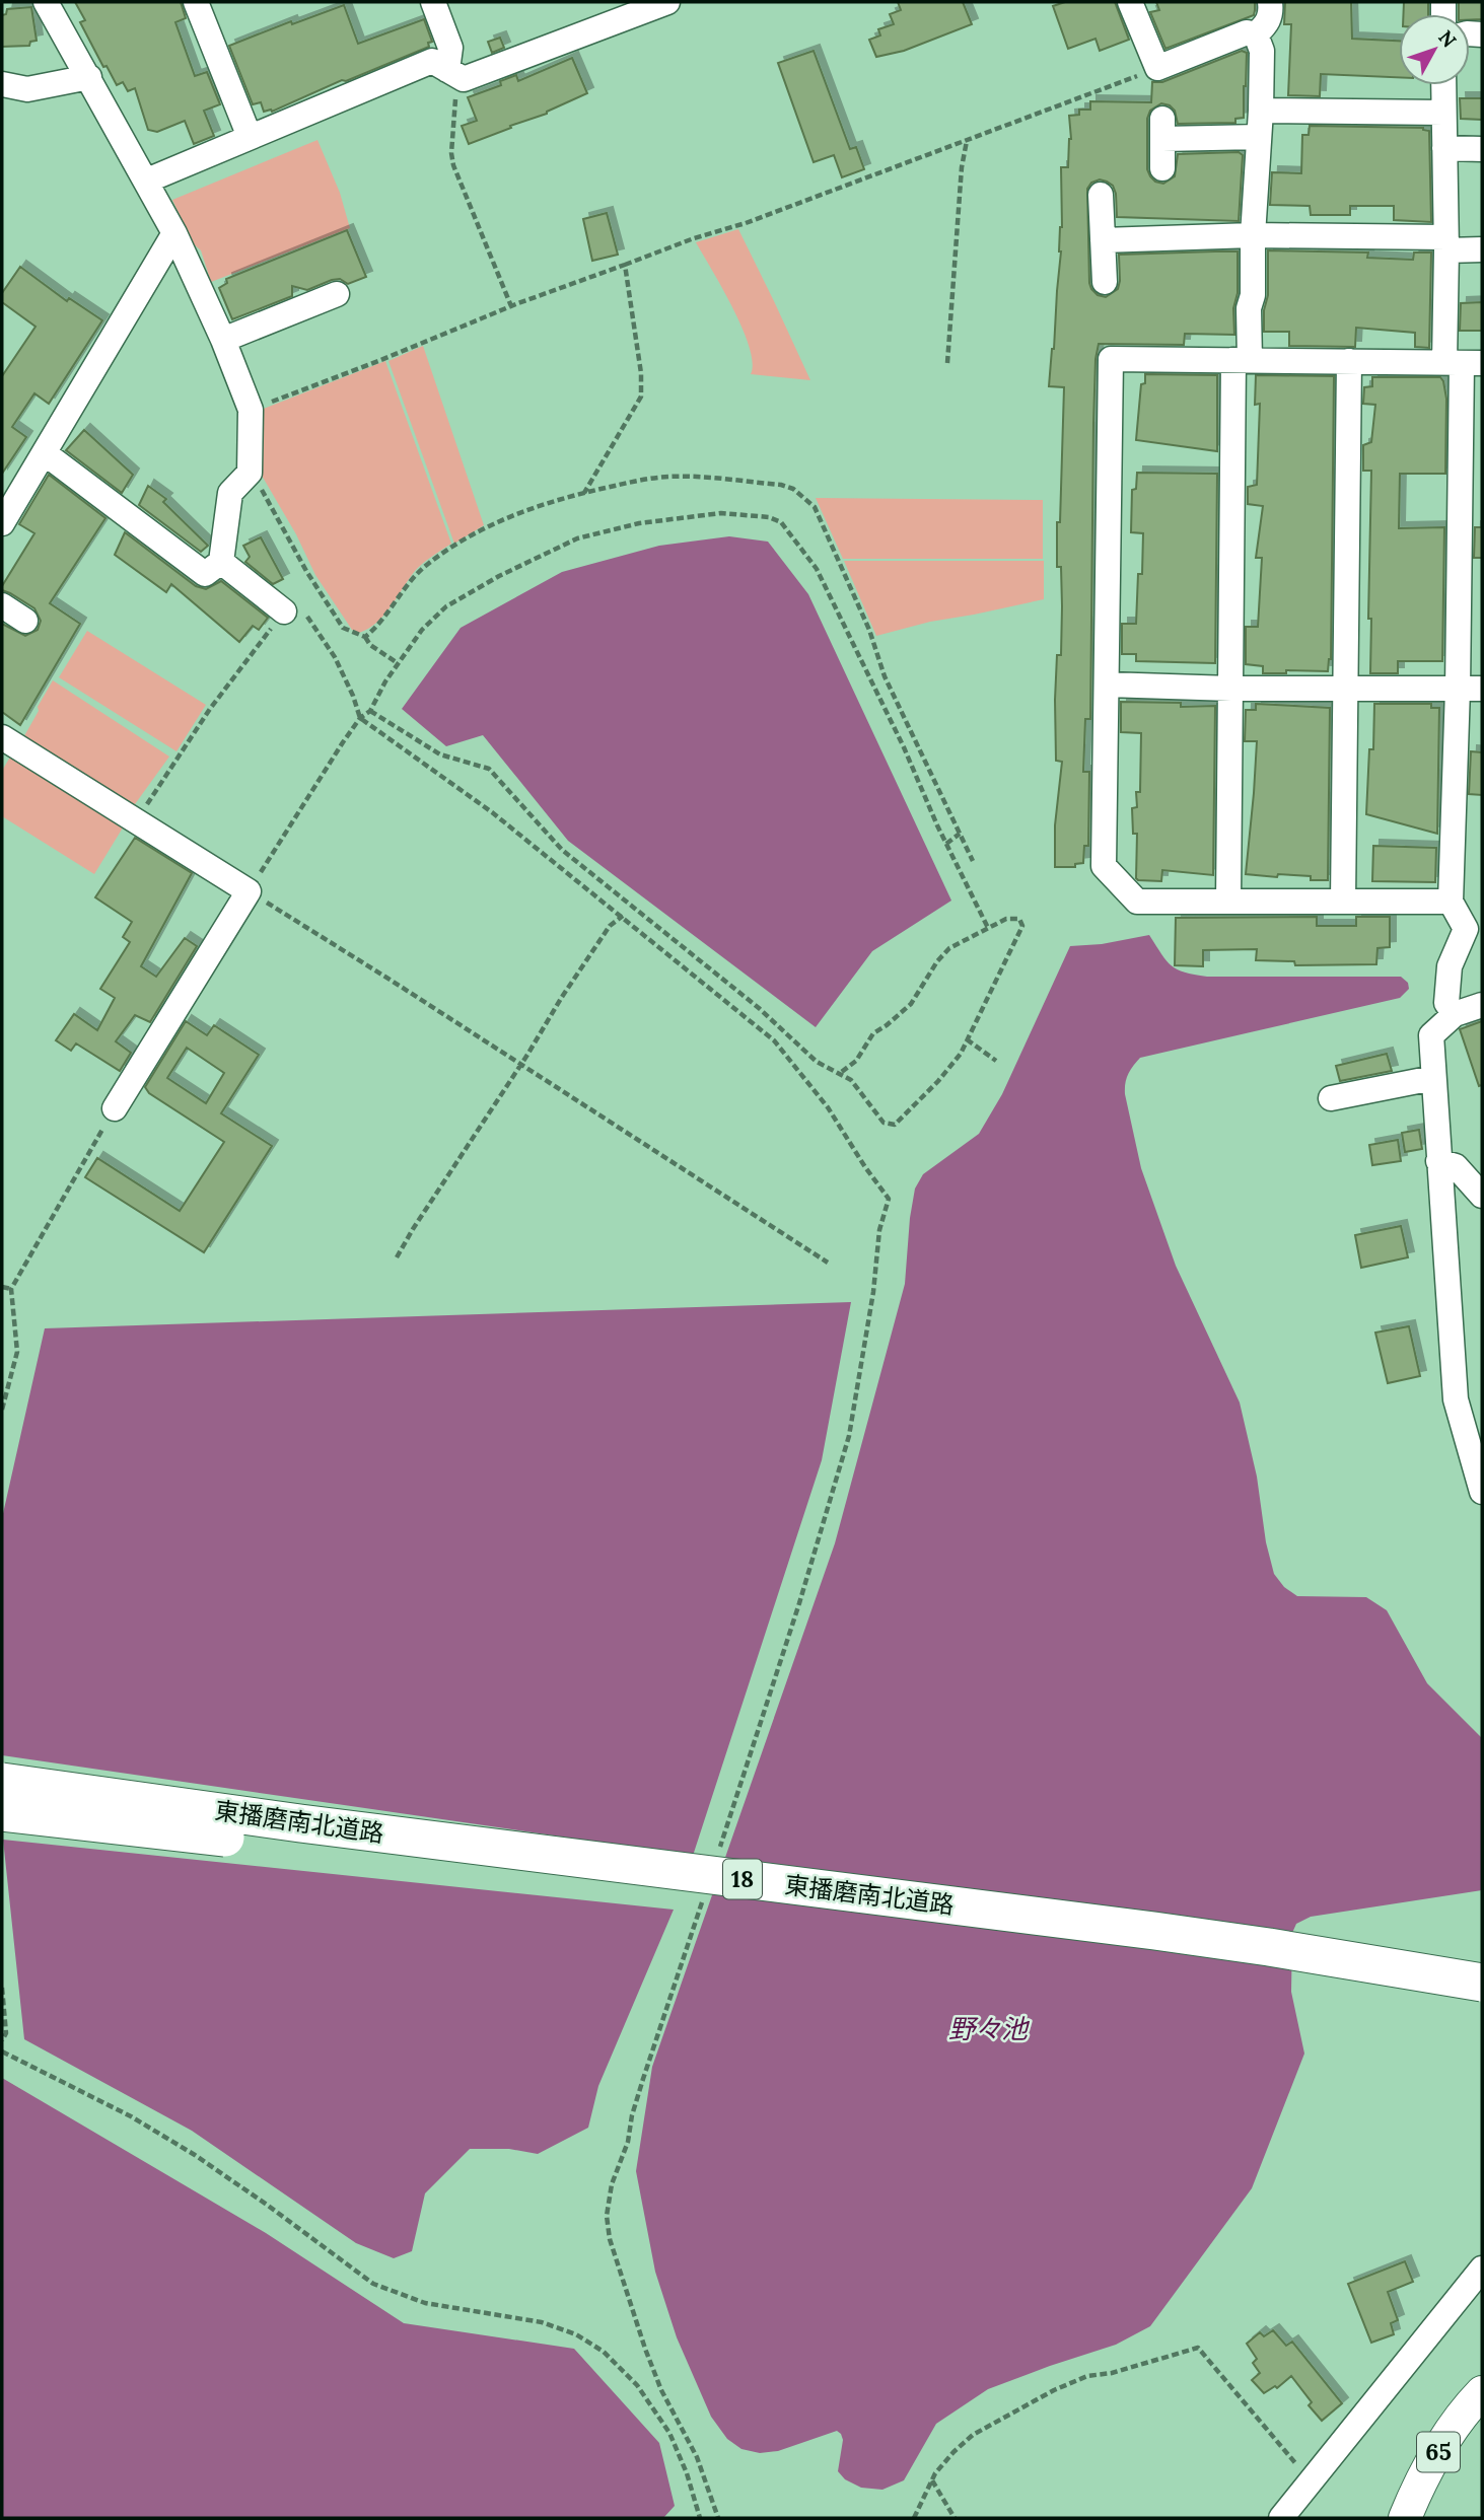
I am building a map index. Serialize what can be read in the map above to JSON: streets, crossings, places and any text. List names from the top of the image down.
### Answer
{
  "streets": {
    "highway": ["東播磨南北道路", "18"],
    "main road": ["65"]
  },
  "water": ["野々池"],
  "north": "top right"
}
